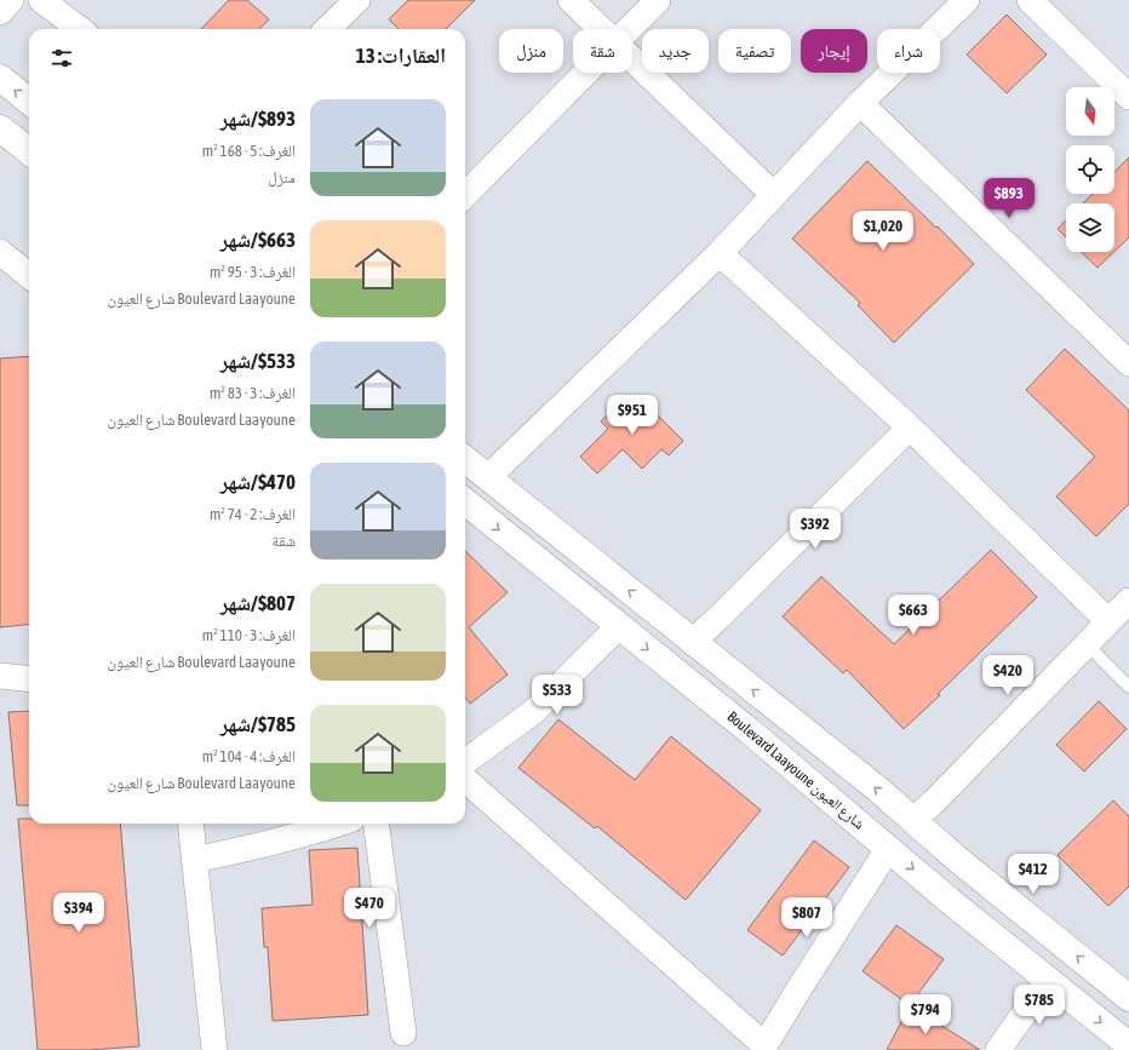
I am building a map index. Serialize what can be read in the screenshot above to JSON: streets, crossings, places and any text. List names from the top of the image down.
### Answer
{
  "streets": {
    "street": ["Boulevard Laayoune شارع العيون"]
  },
  "north": "bottom",
  "page": {
    "chip": [
      "شراء",
      "إيجار",
      "تصفية",
      "جديد",
      "شقة",
      "منزل"
    ],
    "heading": "العقارات: 13",
    "list": [
      {
        "name": "$893/شهر",
        "note": "الغرف: 5 · 168 m² · منزل"
      },
      {
        "name": "$663/شهر",
        "note": "الغرف: 3 · 95 m² · Boulevard Laayoune شارع العيون"
      },
      {
        "name": "$533/شهر",
        "note": "الغرف: 3 · 83 m² · Boulevard Laayoune شارع العيون"
      },
      {
        "name": "$470/شهر",
        "note": "الغرف: 2 · 74 m² · شقة"
      },
      {
        "name": "$807/شهر",
        "note": "الغرف: 3 · 110 m² · Boulevard Laayoune شارع العيون"
      },
      {
        "name": "$785/شهر",
        "note": "الغرف: 4 · 104 m² · Boulevard Laayoune شارع العيون"
      }
    ],
    "price": [
      "$893",
      "$1,020",
      "$951",
      "$392",
      "$663",
      "$420",
      "$533",
      "$412",
      "$470",
      "$394",
      "$807",
      "$785",
      "$794"
    ]
  }
}
